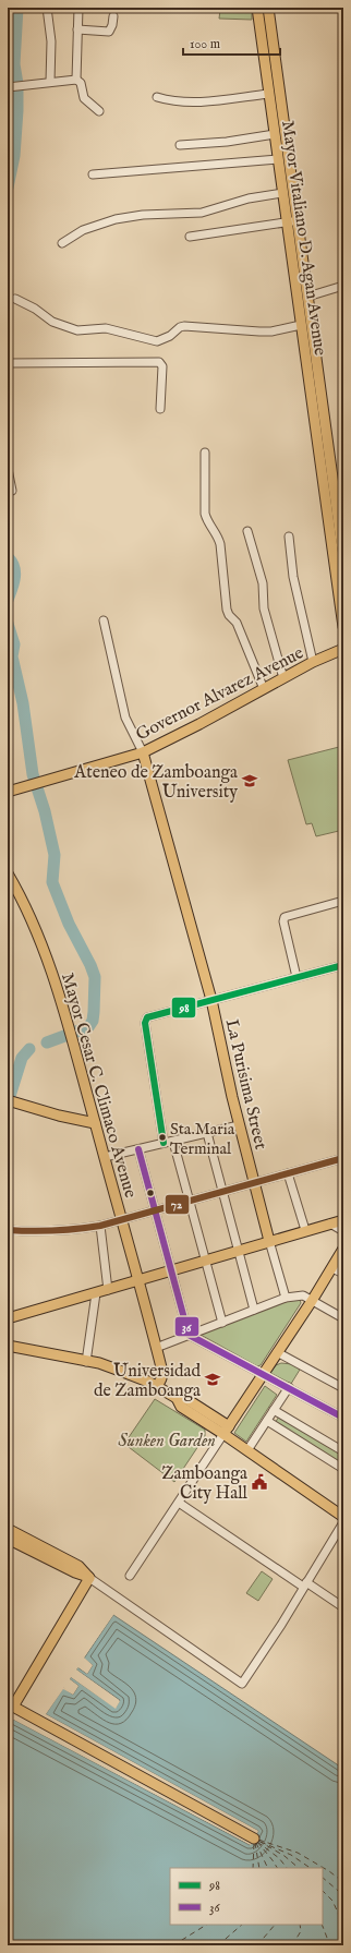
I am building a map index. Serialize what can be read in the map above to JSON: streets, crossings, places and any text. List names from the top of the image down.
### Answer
{
  "streets": {
    "main road": [
      "Mayor Vitaliano D. Agan Avenue",
      "Governor Alvarez Avenue",
      "La Purisima Street",
      "Mayor Cesar C. Climaco Avenue"
    ]
  },
  "crossings": [
    ["Governor Alvarez Avenue", "La Purisima Street"]
  ],
  "parks": ["Sunken Garden"],
  "places": {
    "school or university": ["Ateneo de Zamboanga University", "Universidad de Zamboanga"],
    "other": ["Sta.Maria Terminal"],
    "public building": ["Zamboanga City Hall"]
  },
  "lines": ["transit line 98", "transit line 36", "transit line 72"],
  "legend": ["98", "36"],
  "scale_bar": "100 m"
}
